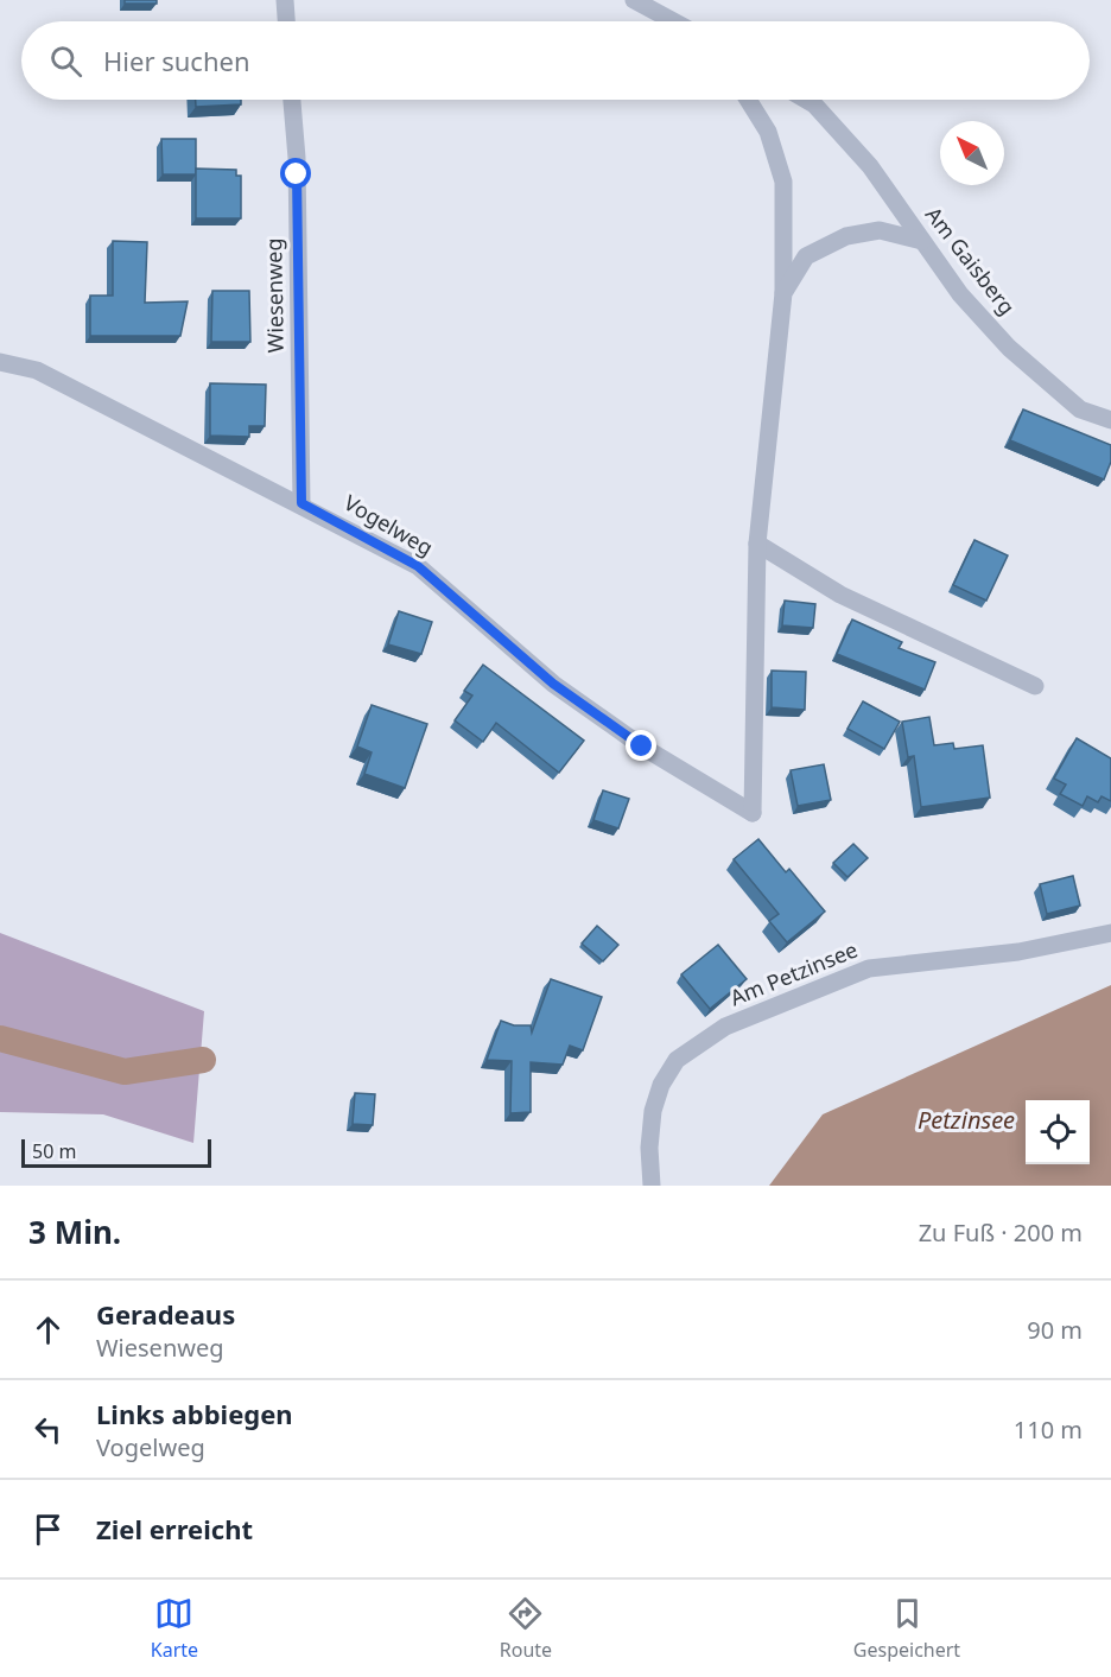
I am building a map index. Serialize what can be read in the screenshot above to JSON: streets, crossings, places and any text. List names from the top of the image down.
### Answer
{
  "streets": {
    "street": [
      "Am Gaisberg",
      "Wiesenweg",
      "Vogelweg",
      "Am Petzinsee"
    ]
  },
  "crossings": [
    ["Wiesenweg", "Vogelweg"]
  ],
  "water": ["Petzinsee"],
  "scale_bar": "50 m",
  "north": "top left",
  "page": {
    "search": "Hier suchen",
    "scale": "50 m",
    "heading": ["3 Min.", "Zu Fuß · 200 m"],
    "list": [
      ["Geradeaus", "Wiesenweg", "90 m"],
      ["Links abbiegen", "Vogelweg", "110 m"],
      "Ziel erreicht"
    ],
    "nav": ["Karte", "Route", "Gespeichert"]
  }
}
